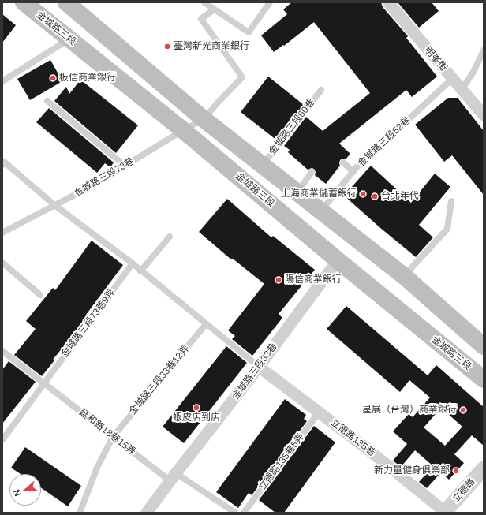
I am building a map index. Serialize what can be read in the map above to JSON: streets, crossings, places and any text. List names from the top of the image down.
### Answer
{
  "streets": {
    "main road": ["金城路三段"],
    "street": [
      "明峯街",
      "金城路三段33巷",
      "立德路135巷",
      "立德路"
    ],
    "lane": [
      "金城路三段60巷",
      "金城路三段52巷",
      "金城路三段73巷",
      "金城路三段73巷9弄",
      "金城路三段33巷12弄",
      "延和路18巷15弄",
      "立德路135巷5弄"
    ]
  },
  "crossings": [
    ["金城路三段", "金城路三段73巷"],
    ["金城路三段", "金城路三段33巷"],
    ["明峯街", "金城路三段52巷"],
    ["金城路三段73巷9弄", "延和路18巷15弄"],
    ["金城路三段33巷", "延和路18巷15弄"],
    ["金城路三段33巷", "立德路135巷"],
    ["金城路三段33巷12弄", "延和路18巷15弄"],
    ["立德路135巷", "立德路135巷5弄"],
    ["立德路135巷", "立德路"]
  ],
  "places": [
    "臺灣新光商業銀行",
    "板信商業銀行",
    "上海商業儲蓄銀行",
    "台北年代",
    "陽信商業銀行",
    "蝦皮店到店",
    "星展（台灣）商業銀行",
    "新力量健身俱樂部"
  ],
  "north": "left"
}
